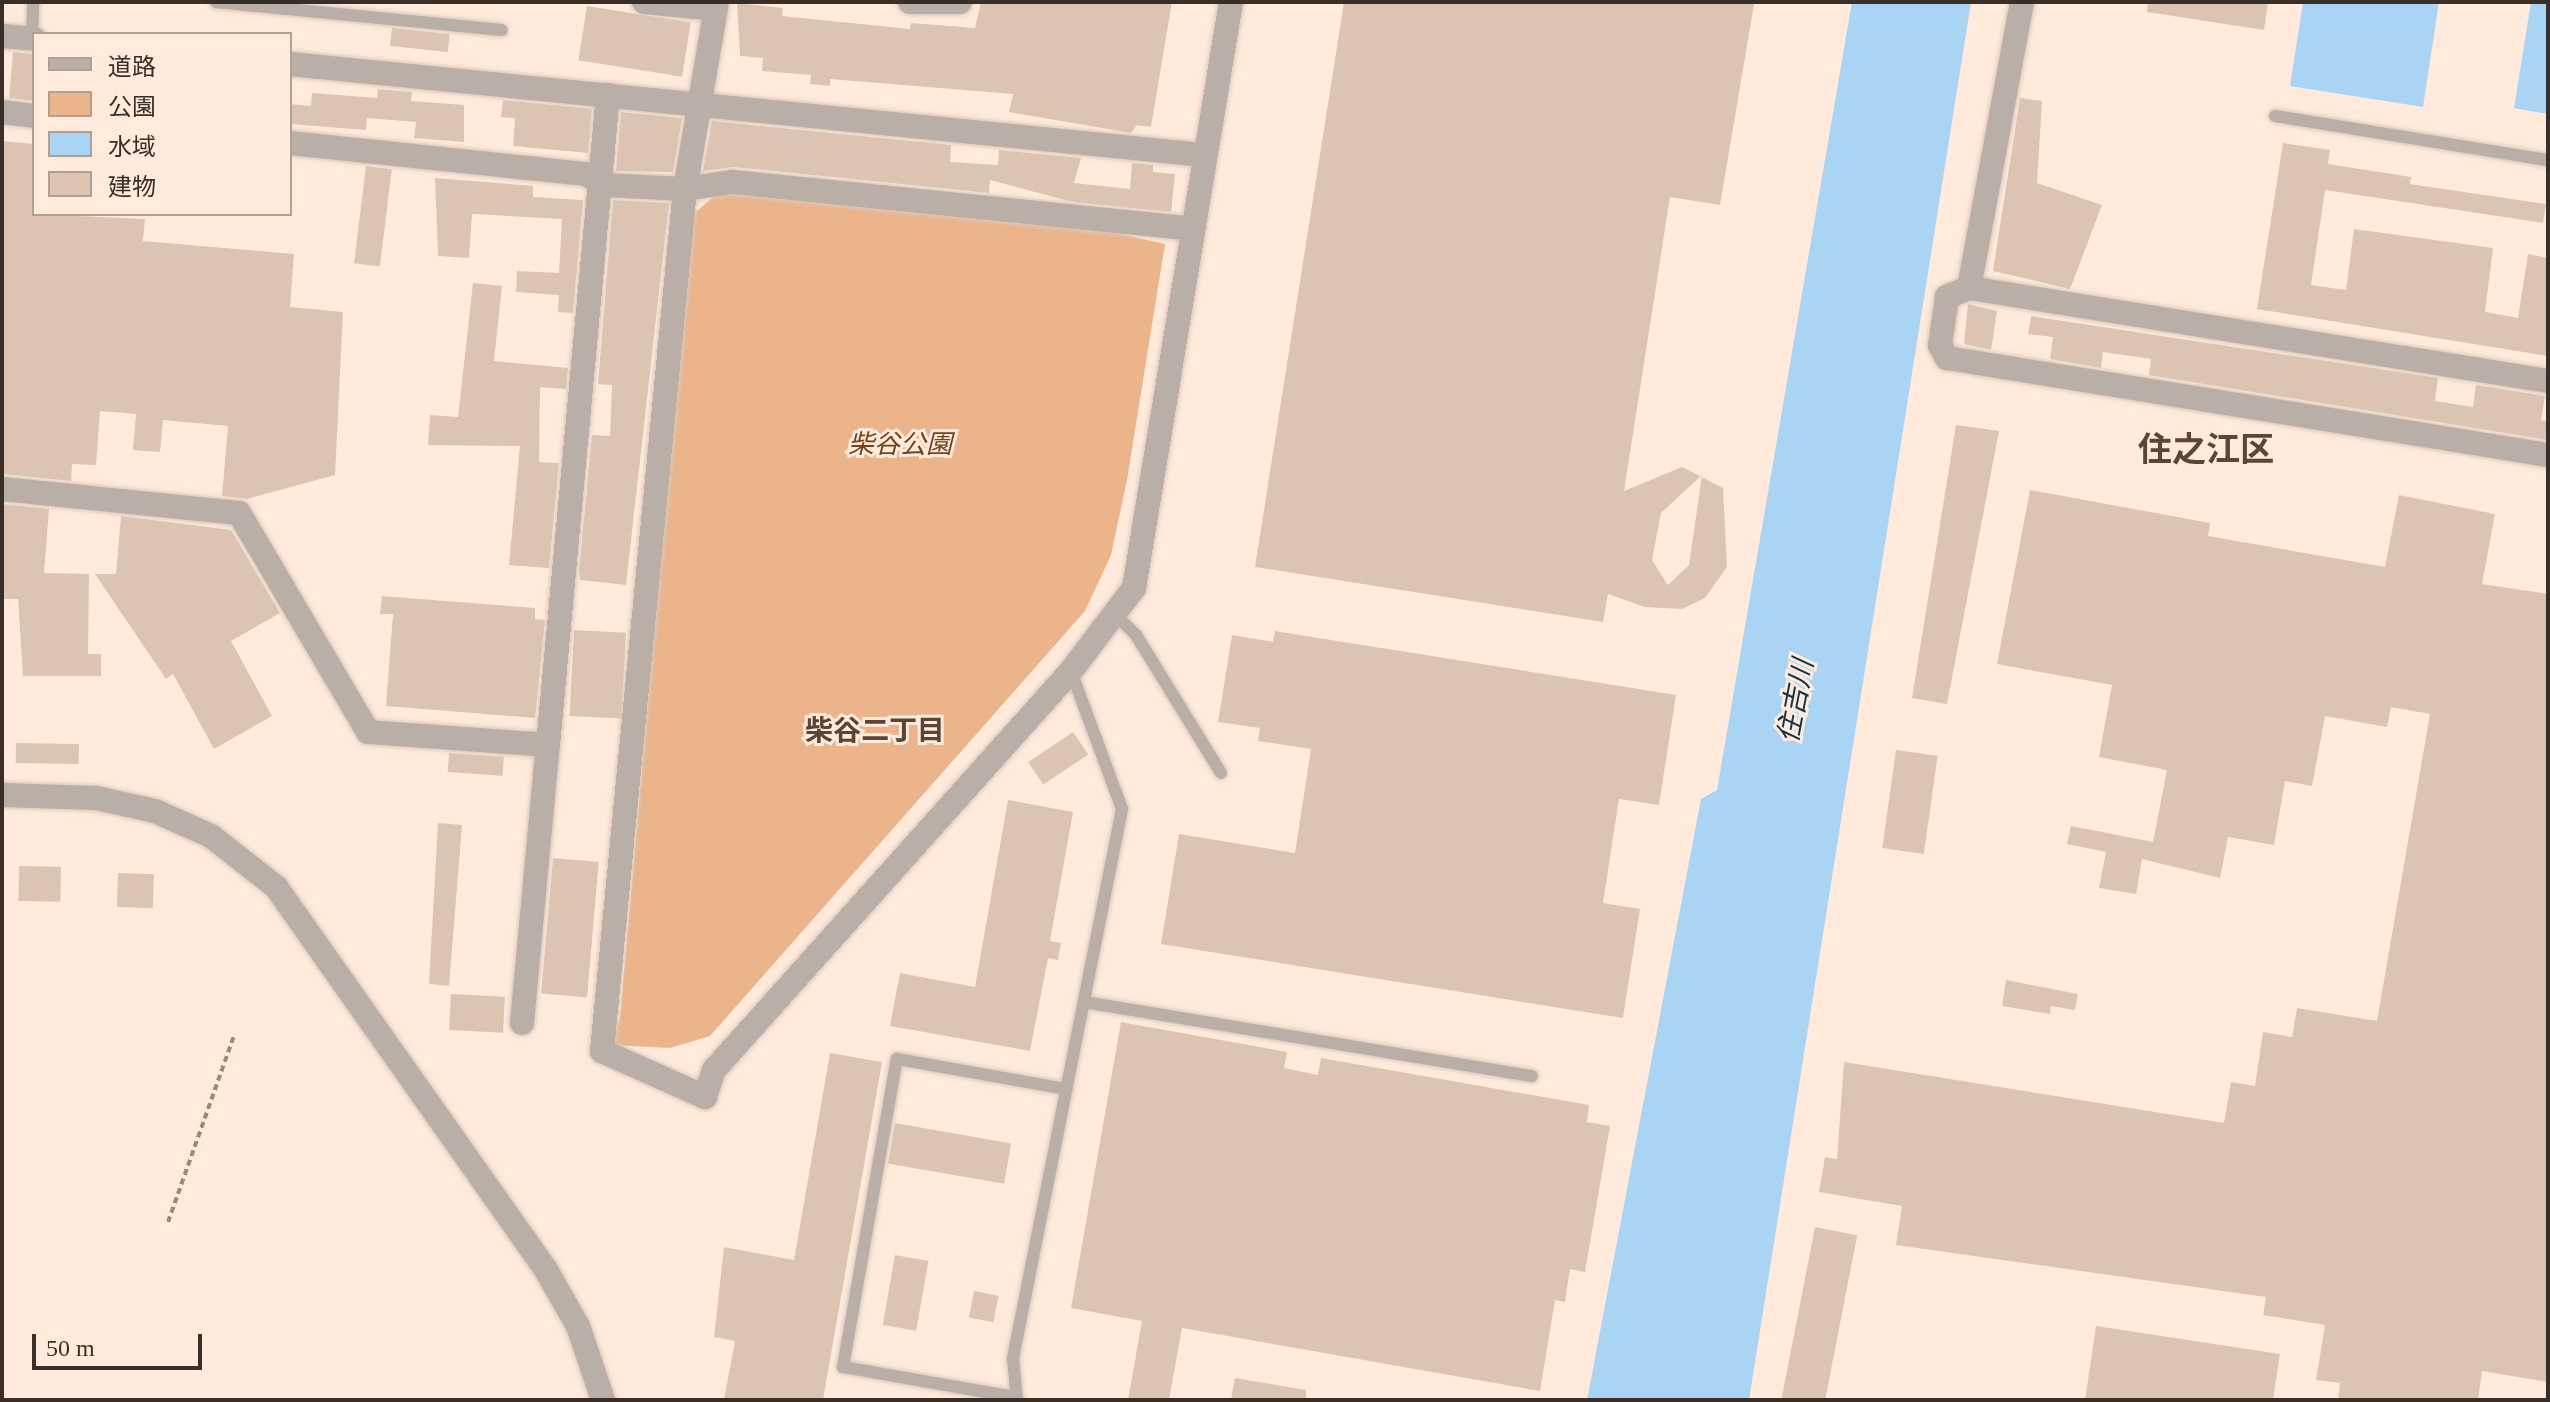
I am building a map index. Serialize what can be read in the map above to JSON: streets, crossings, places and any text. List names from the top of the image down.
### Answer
{
  "districts": ["住之江区", "柴谷二丁目"],
  "water": ["住吉川"],
  "parks": ["柴谷公園"],
  "legend": [
    "道路",
    "公園",
    "水域",
    "建物"
  ],
  "scale_bar": "50 m"
}
